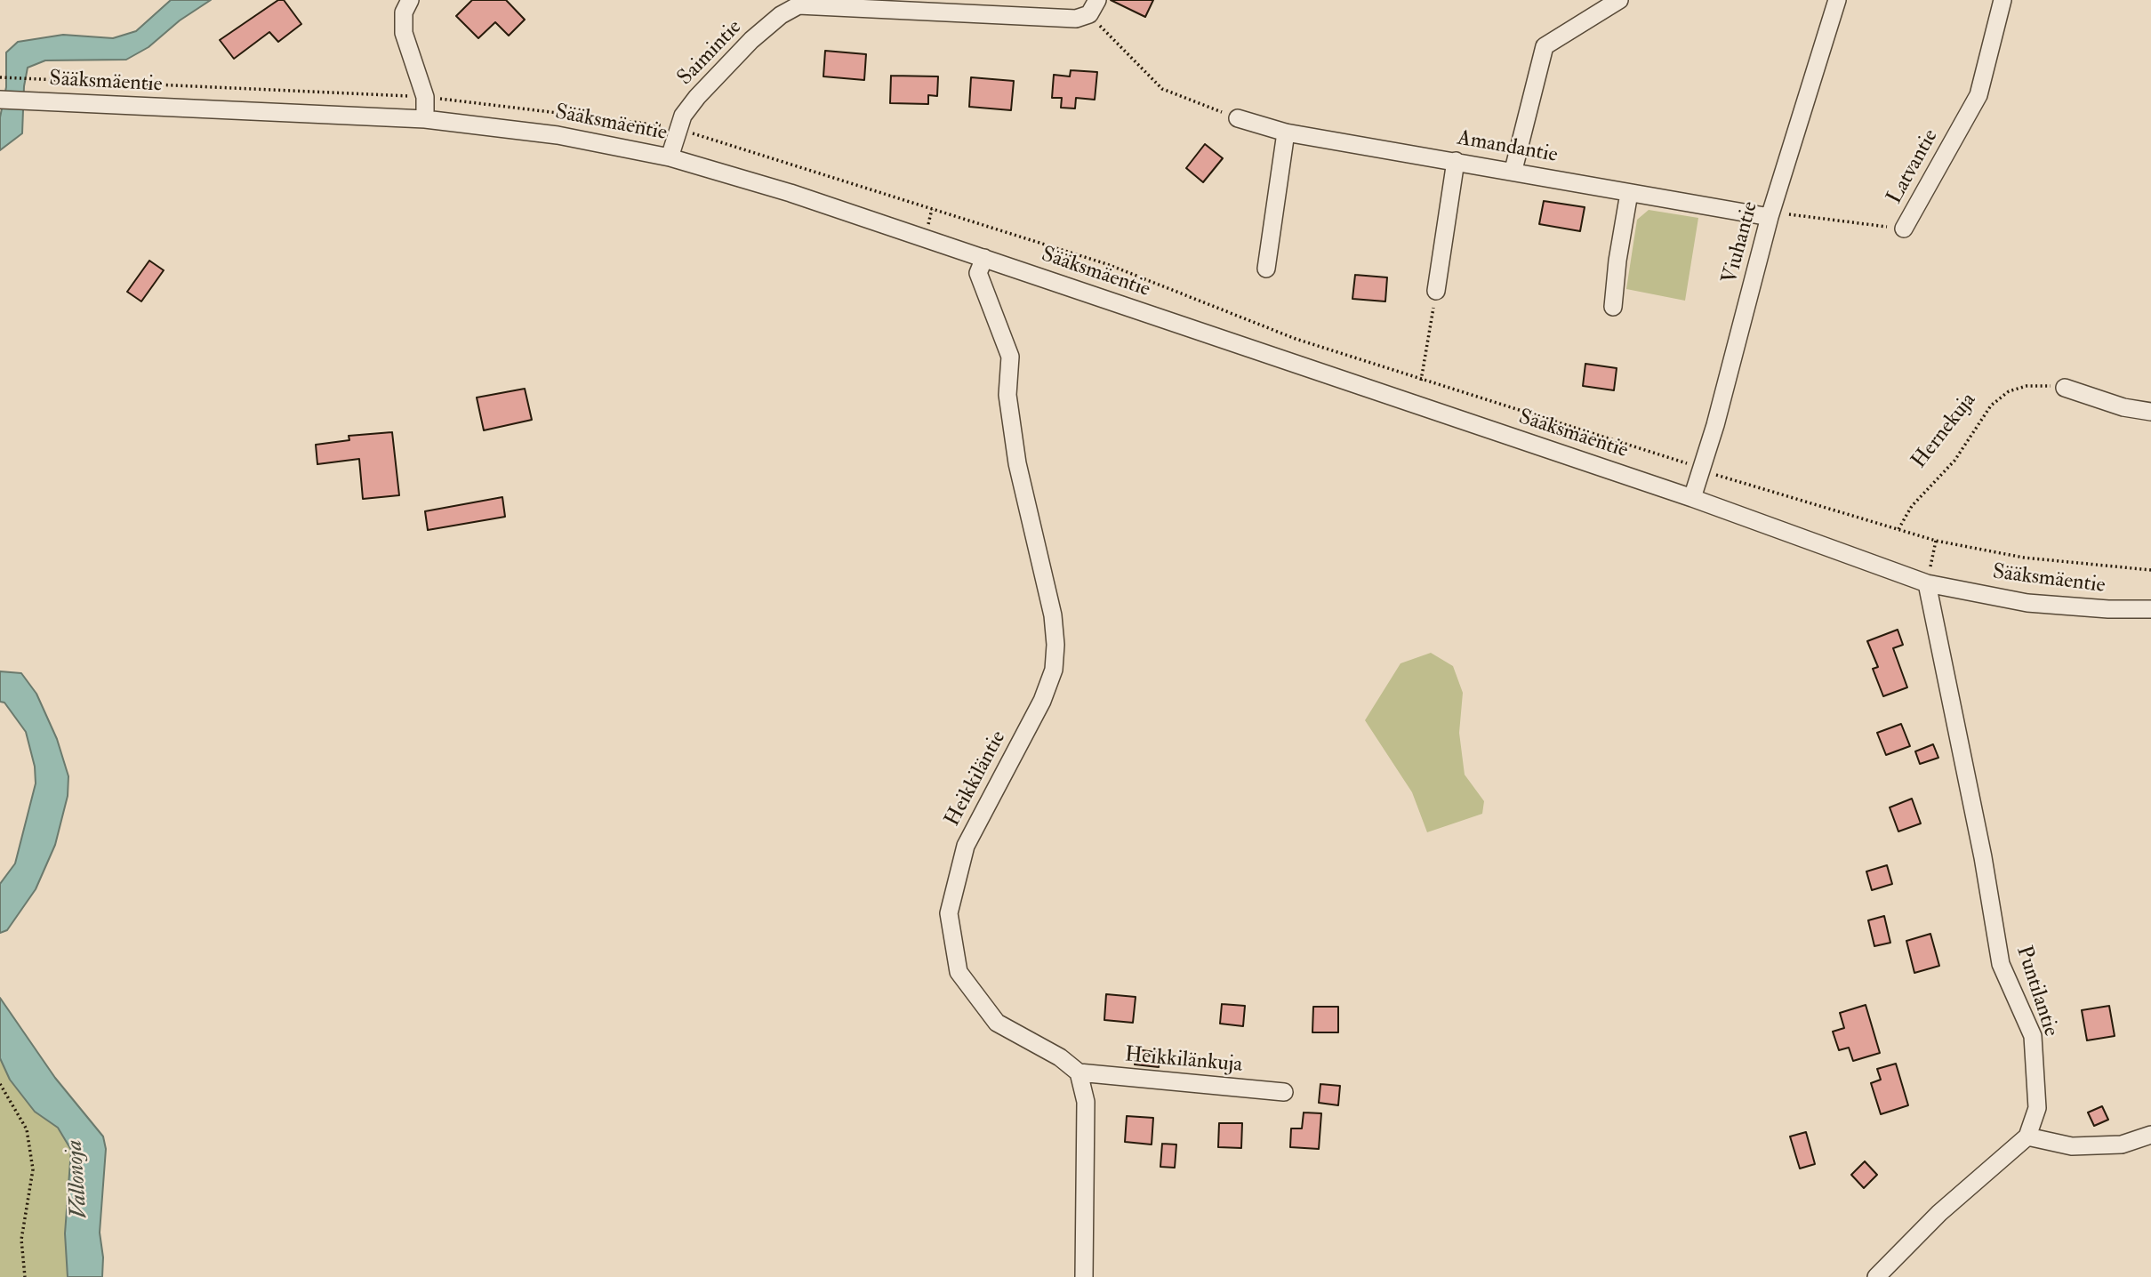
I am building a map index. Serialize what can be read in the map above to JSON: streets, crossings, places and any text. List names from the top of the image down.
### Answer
{
  "streets": {
    "street": [
      "Saimintie",
      "Sääksmäentie",
      "Amandantie",
      "Latvantie",
      "Viuhantie",
      "Heikkiläntie",
      "Puntilantie",
      "Heikkilänkuja"
    ],
    "path": ["Hernekuja"]
  },
  "crossings": [
    ["Saimintie", "Sääksmäentie"],
    ["Sääksmäentie", "Viuhantie"],
    ["Sääksmäentie", "Heikkiläntie"],
    ["Sääksmäentie", "Puntilantie"],
    ["Amandantie", "Latvantie"],
    ["Amandantie", "Viuhantie"],
    ["Latvantie", "Viuhantie"],
    ["Heikkiläntie", "Heikkilänkuja"]
  ],
  "water": ["Vallonoja"]
}
